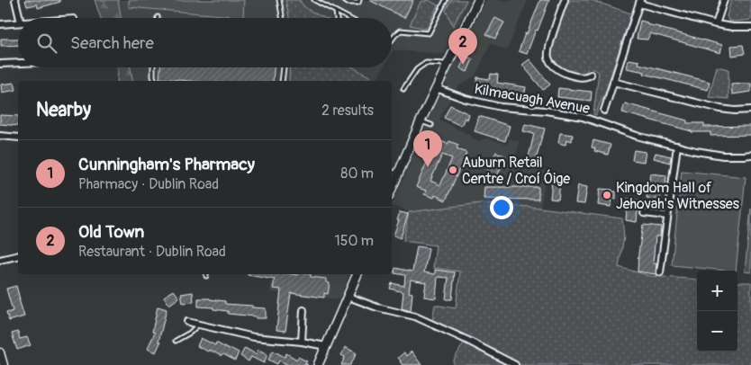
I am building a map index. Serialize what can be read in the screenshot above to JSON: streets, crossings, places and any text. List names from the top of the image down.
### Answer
{
  "streets": {
    "street": ["Kilmacuagh Avenue"]
  },
  "places": ["Auburn Retail Centre / Croí Óige", "Kingdom Hall of Jehovah's Witnesses"],
  "page": {
    "search": "Search here",
    "pins": ["2", "1"],
    "heading": ["Nearby", "2 results"],
    "list": [
      {
        "mark": "1",
        "name": "Cunningham's Pharmacy",
        "note": "Pharmacy · Dublin Road",
        "value": "80 m"
      },
      {
        "mark": "2",
        "name": "Old Town",
        "note": "Restaurant · Dublin Road",
        "value": "150 m"
      }
    ],
    "map_buttons": ["+", "−"]
  }
}
